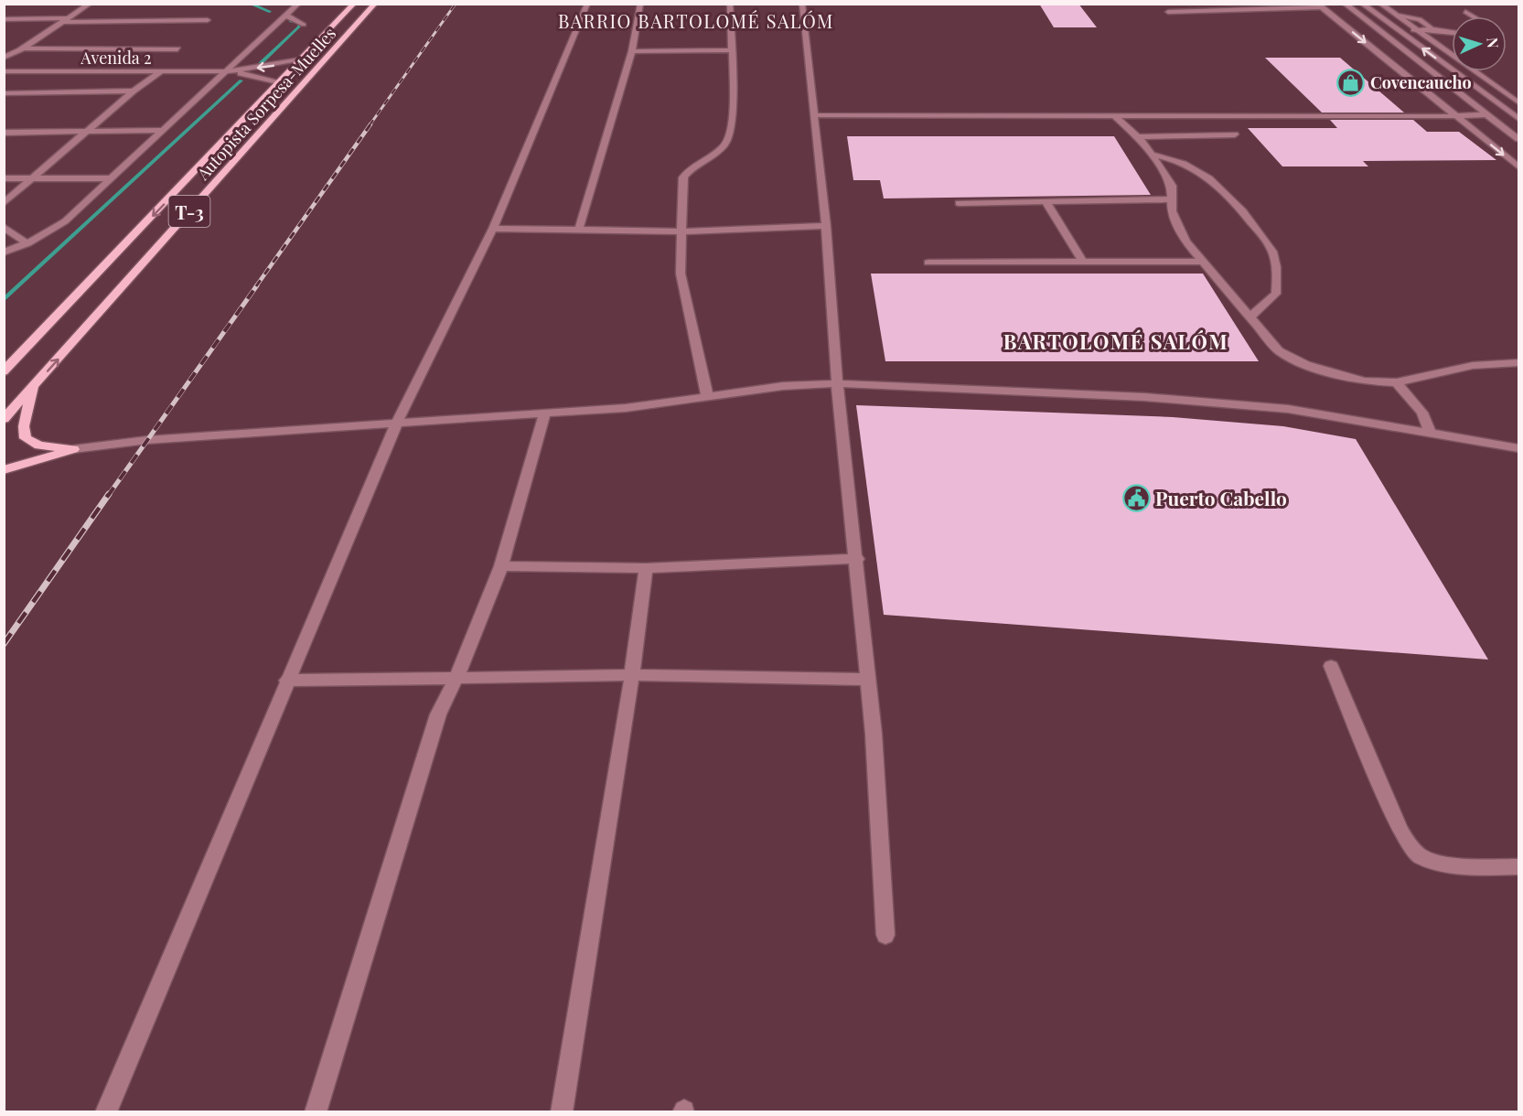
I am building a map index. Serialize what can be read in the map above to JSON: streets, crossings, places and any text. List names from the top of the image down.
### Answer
{
  "streets": {
    "main road": ["Autopista Sorpesa-Muelles", "T-3"],
    "street": ["Avenida 2"]
  },
  "districts": ["BARRIO BARTOLOMÉ SALÓM", "BARTOLOMÉ SALÓM"],
  "places": {
    "shop": ["Covencaucho"],
    "public building": ["Puerto Cabello"]
  },
  "north": "right"
}
